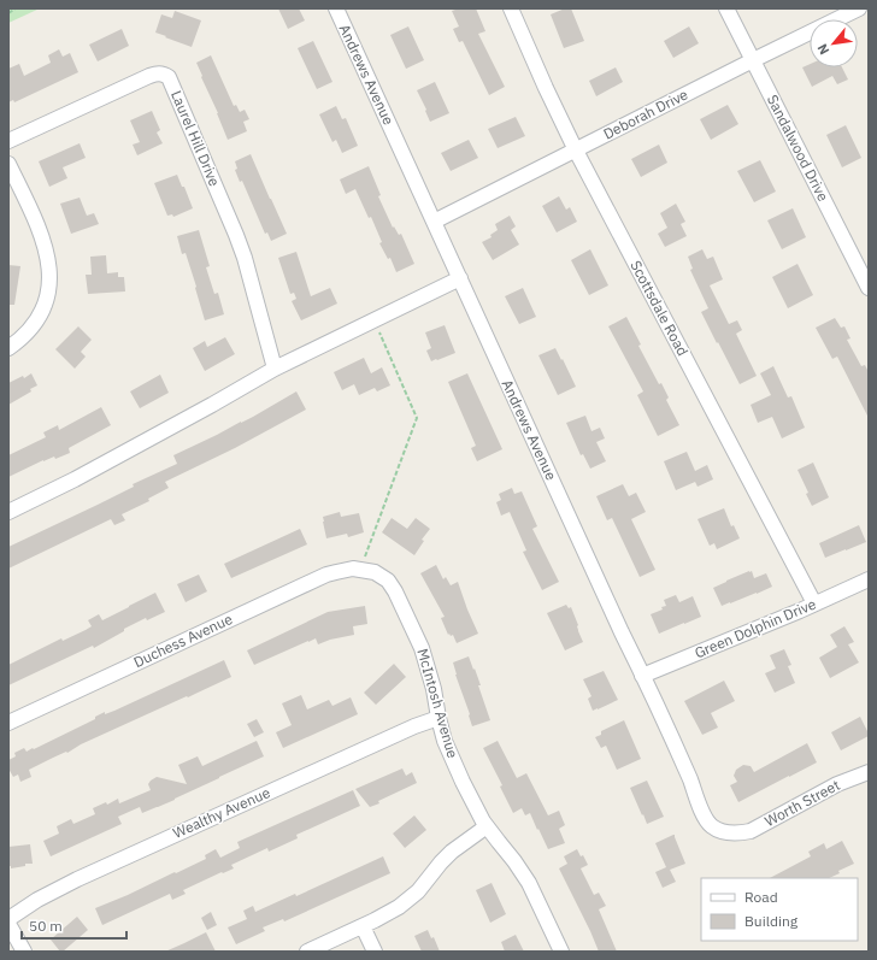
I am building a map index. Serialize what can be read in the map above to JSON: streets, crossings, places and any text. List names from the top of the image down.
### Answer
{
  "streets": {
    "street": [
      "Andrews Avenue",
      "Deborah Drive",
      "Laurel Hill Drive",
      "Sandalwood Drive",
      "Scottsdale Road",
      "Green Dolphin Drive",
      "Duchess Avenue",
      "McIntosh Avenue",
      "Worth Street",
      "Wealthy Avenue"
    ]
  },
  "crossings": [
    ["Andrews Avenue", "Deborah Drive"],
    ["Andrews Avenue", "Green Dolphin Drive"],
    ["Andrews Avenue", "Worth Street"],
    ["Deborah Drive", "Sandalwood Drive"],
    ["Deborah Drive", "Scottsdale Road"],
    ["Scottsdale Road", "Green Dolphin Drive"],
    ["Duchess Avenue", "McIntosh Avenue"],
    ["McIntosh Avenue", "Wealthy Avenue"]
  ],
  "legend": ["Road", "Building"],
  "scale_bar": "50 m",
  "north": "bottom left"
}
